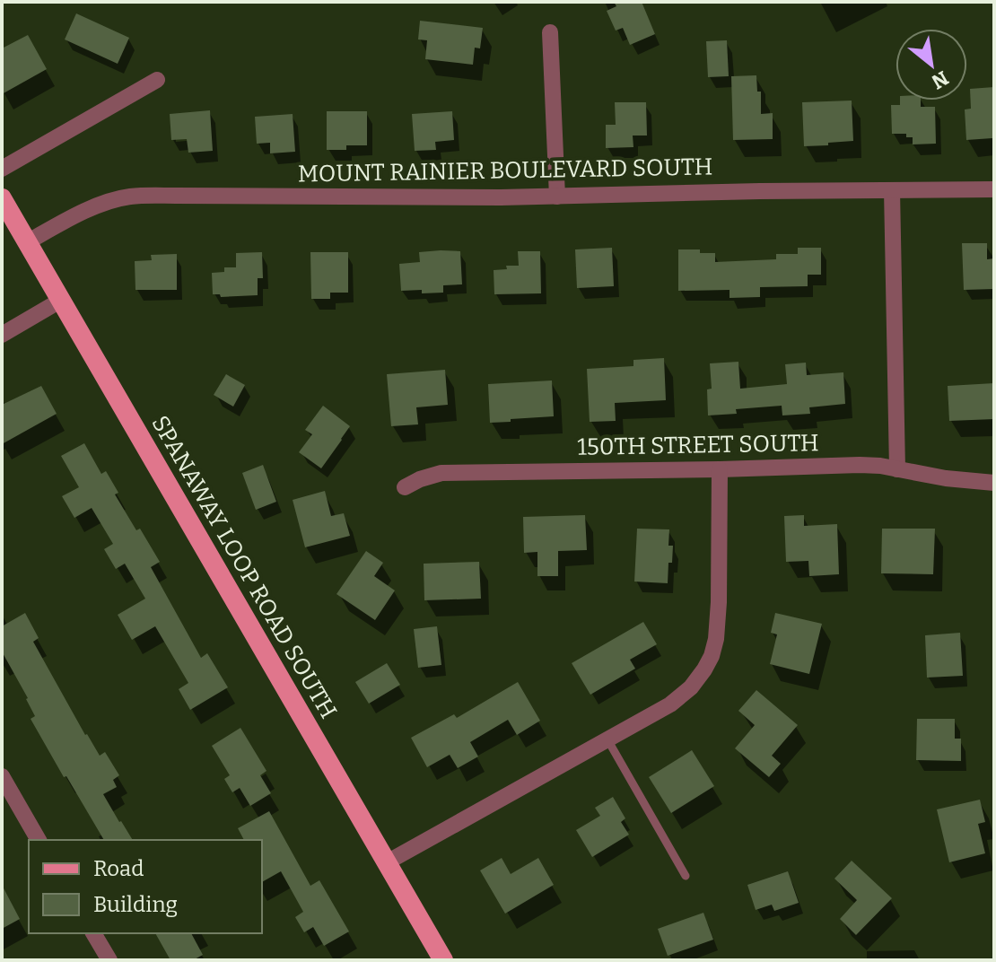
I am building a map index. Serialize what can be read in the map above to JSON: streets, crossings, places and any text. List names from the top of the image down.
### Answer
{
  "streets": {
    "main road": ["SPANAWAY LOOP ROAD SOUTH"],
    "street": ["MOUNT RAINIER BOULEVARD SOUTH", "150TH STREET SOUTH"]
  },
  "crossings": [
    ["MOUNT RAINIER BOULEVARD SOUTH", "SPANAWAY LOOP ROAD SOUTH"]
  ],
  "legend": ["Road", "Building"],
  "north": "bottom right"
}
